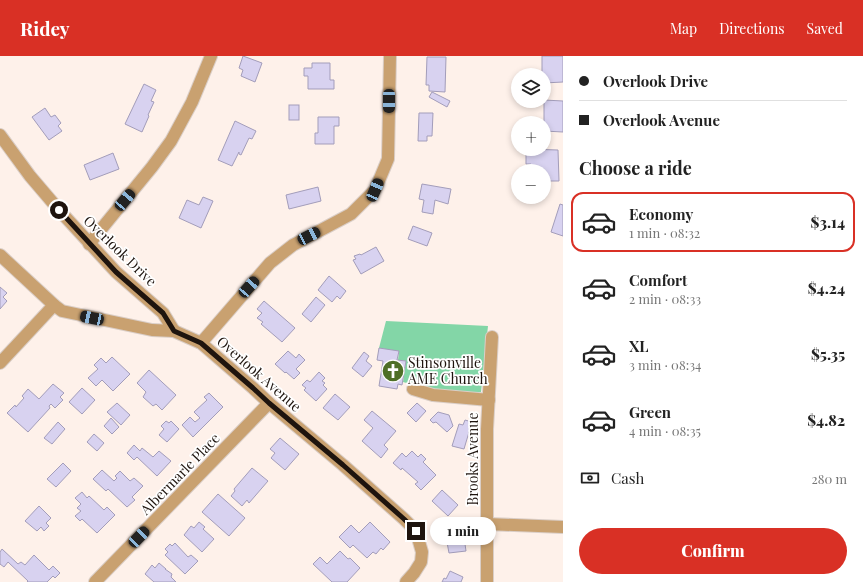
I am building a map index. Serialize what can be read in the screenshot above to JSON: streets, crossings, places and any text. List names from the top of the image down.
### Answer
{
  "streets": {
    "street": [
      "Overlook Drive",
      "Overlook Avenue",
      "Brooks Avenue",
      "Albermarle Place"
    ]
  },
  "crossings": [
    ["Overlook Drive", "Overlook Avenue"],
    ["Overlook Avenue", "Albermarle Place"]
  ],
  "places": {
    "church": ["Stinsonville AME Church"]
  },
  "page": {
    "header": "Ridey",
    "nav": ["Map", "Directions", "Saved"],
    "banner": ["Overlook Drive", "Overlook Avenue"],
    "map_buttons": ["+", "−"],
    "heading": "Choose a ride",
    "list": [
      {
        "name": "Economy",
        "note": "1 min · 08:32",
        "value": "$3.14"
      },
      {
        "name": "Comfort",
        "note": "2 min · 08:33",
        "value": "$4.24"
      },
      {
        "name": "XL",
        "note": "3 min · 08:34",
        "value": "$5.35"
      },
      {
        "name": "Green",
        "note": "4 min · 08:35",
        "value": "$4.82"
      }
    ],
    "pay": ["Cash", "280 m"],
    "bubble": "1 min",
    "buttons": "Confirm"
  }
}
